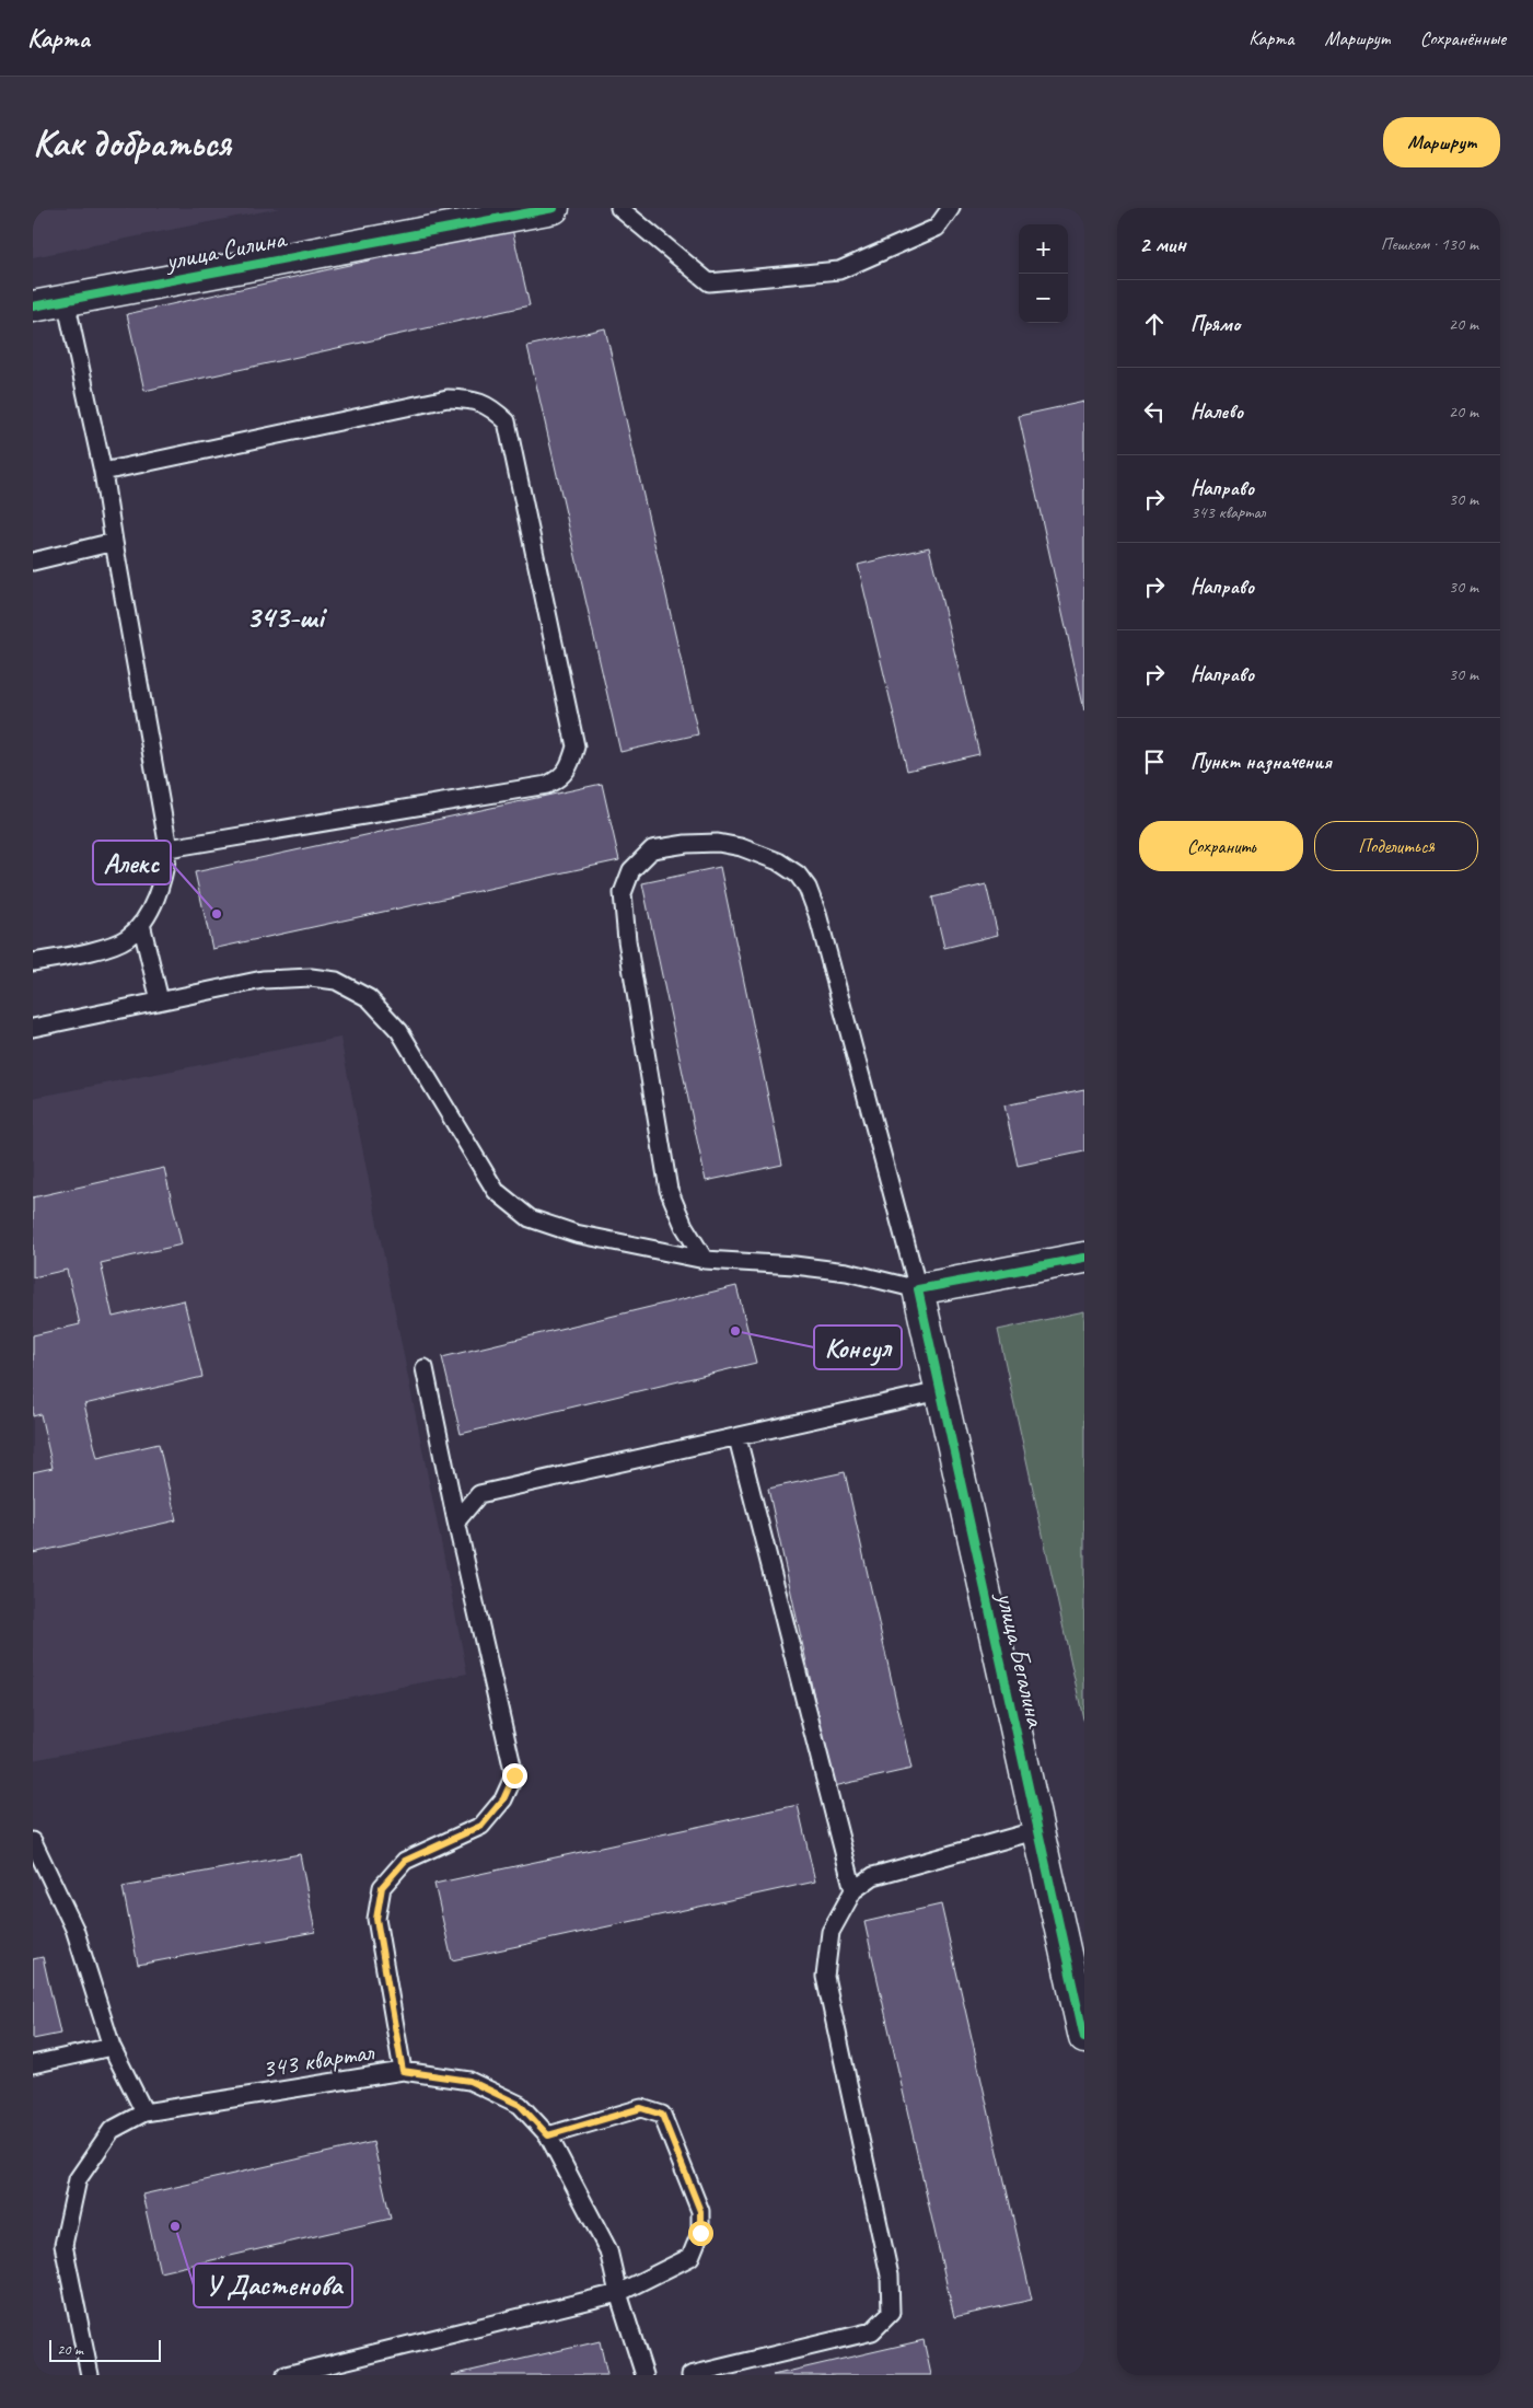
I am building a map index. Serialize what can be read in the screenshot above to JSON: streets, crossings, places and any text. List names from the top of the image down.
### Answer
{
  "streets": {
    "street": ["улица Силина", "улица Бегалина"],
    "lane": ["343 квартал"]
  },
  "districts": ["343-ші"],
  "places": ["Алекс", "Консул", "У Дастенова"],
  "scale_bar": "20 m",
  "page": {
    "header": "Карта",
    "nav": ["Карта", "Маршрут", "Сохранённые"],
    "buttons": [
      "Маршрут",
      ["Сохранить", "Поделиться"]
    ],
    "title": "Как добраться",
    "heading": ["2 мин", "Пешком · 130 m"],
    "map_buttons": ["+", "−"],
    "list": [
      ["Прямо", "20 m"],
      ["Налево", "20 m"],
      ["Направо", "343 квартал", "30 m"],
      ["Направо", "30 m"],
      ["Направо", "30 m"],
      "Пункт назначения"
    ],
    "scale": "20 m"
  }
}
